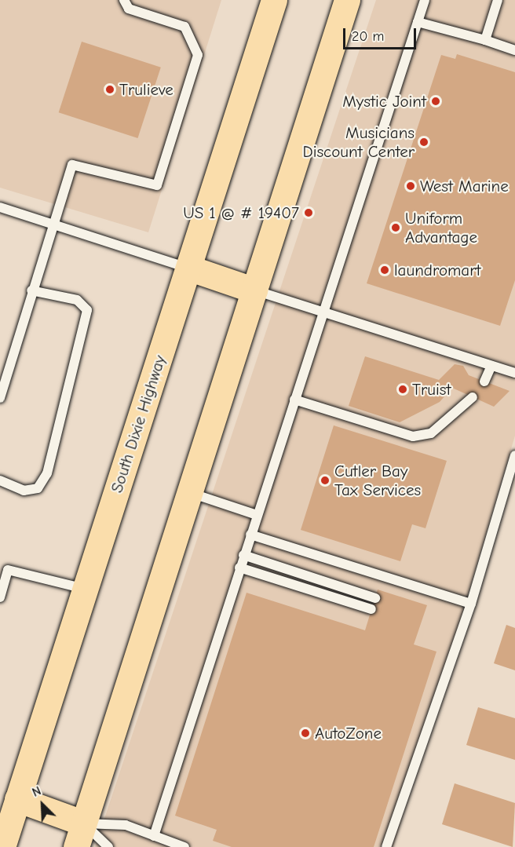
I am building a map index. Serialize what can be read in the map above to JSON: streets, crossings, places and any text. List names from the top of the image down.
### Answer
{
  "streets": {
    "highway": ["South Dixie Highway"]
  },
  "places": [
    "Trulieve",
    "Mystic Joint",
    "Musicians Discount Center",
    "West Marine",
    "US 1 @ # 19407",
    "Uniform Advantage",
    "laundromart",
    "Truist",
    "Cutler Bay Tax Services",
    "AutoZone"
  ],
  "scale_bar": "20 m",
  "north": "top left"
}
